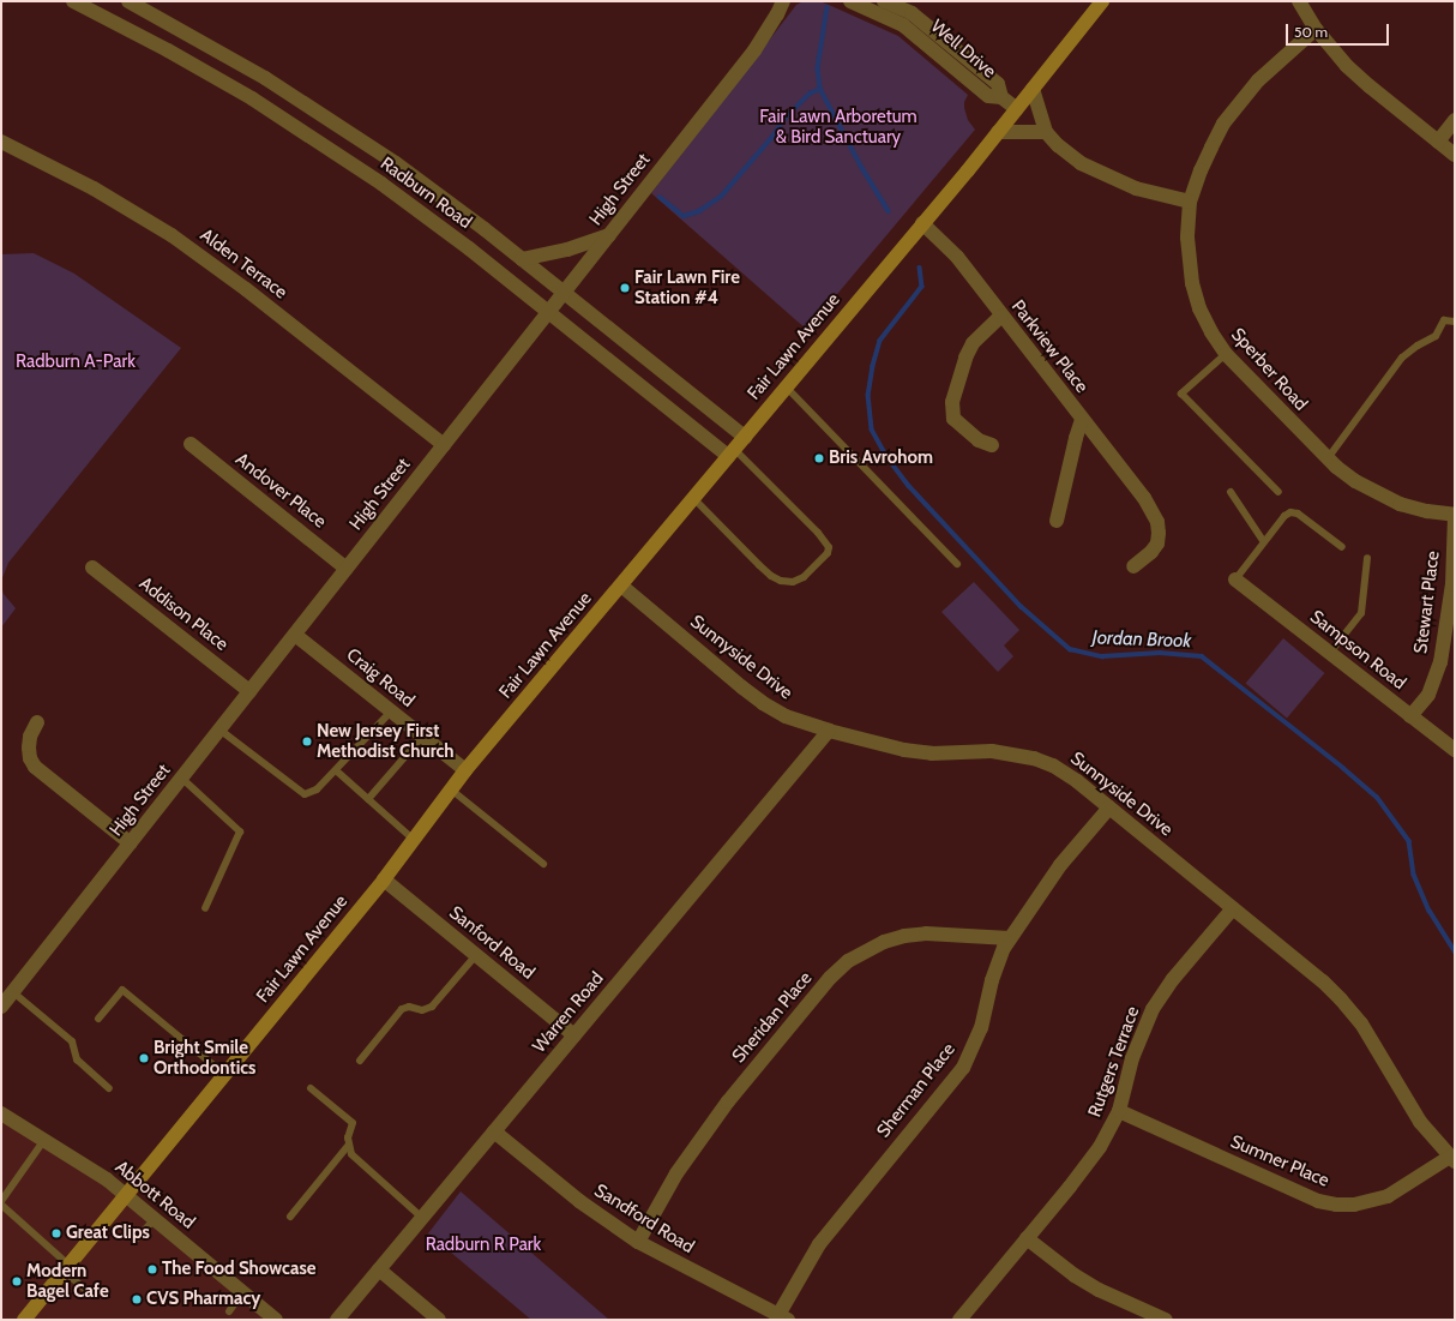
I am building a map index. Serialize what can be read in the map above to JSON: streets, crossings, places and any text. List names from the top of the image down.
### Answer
{
  "streets": {
    "main road": ["Fair Lawn Avenue"],
    "street": [
      "Well Drive",
      "High Street",
      "Radburn Road",
      "Alden Terrace",
      "Parkview Place",
      "Sperber Road",
      "Andover Place",
      "Stewart Place",
      "Addison Place",
      "Sampson Road",
      "Sunnyside Drive",
      "Craig Road",
      "Sanford Road",
      "Warren Road",
      "Sheridan Place",
      "Rutgers Terrace",
      "Sherman Place",
      "Sumner Place",
      "Abbott Road",
      "Sandford Road"
    ]
  },
  "crossings": [
    ["Well Drive", "Fair Lawn Avenue"],
    ["High Street", "Radburn Road"],
    ["High Street", "Alden Terrace"],
    ["High Street", "Andover Place"],
    ["High Street", "Addison Place"],
    ["High Street", "Craig Road"],
    ["Radburn Road", "Fair Lawn Avenue"],
    ["Fair Lawn Avenue", "Parkview Place"],
    ["Fair Lawn Avenue", "Sunnyside Drive"],
    ["Fair Lawn Avenue", "Craig Road"],
    ["Fair Lawn Avenue", "Sanford Road"],
    ["Fair Lawn Avenue", "Abbott Road"],
    ["Sperber Road", "Stewart Place"],
    ["Stewart Place", "Sampson Road"],
    ["Sunnyside Drive", "Warren Road"],
    ["Sunnyside Drive", "Rutgers Terrace"],
    ["Sunnyside Drive", "Sherman Place"],
    ["Sunnyside Drive", "Sumner Place"],
    ["Sanford Road", "Warren Road"],
    ["Warren Road", "Sandford Road"],
    ["Sheridan Place", "Sherman Place"],
    ["Sheridan Place", "Sandford Road"],
    ["Rutgers Terrace", "Sumner Place"],
    ["Sherman Place", "Sandford Road"]
  ],
  "water": ["Jordan Brook"],
  "parks": ["Fair Lawn Arboretum & Bird Sanctuary", "Radburn A-Park", "Radburn R Park"],
  "places": [
    "Fair Lawn Fire Station #4",
    "Bris Avrohom",
    "New Jersey First Methodist Church",
    "Bright Smile Orthodontics",
    "Great Clips",
    "The Food Showcase",
    "Modern Bagel Cafe",
    "CVS Pharmacy"
  ],
  "scale_bar": "50 m"
}
